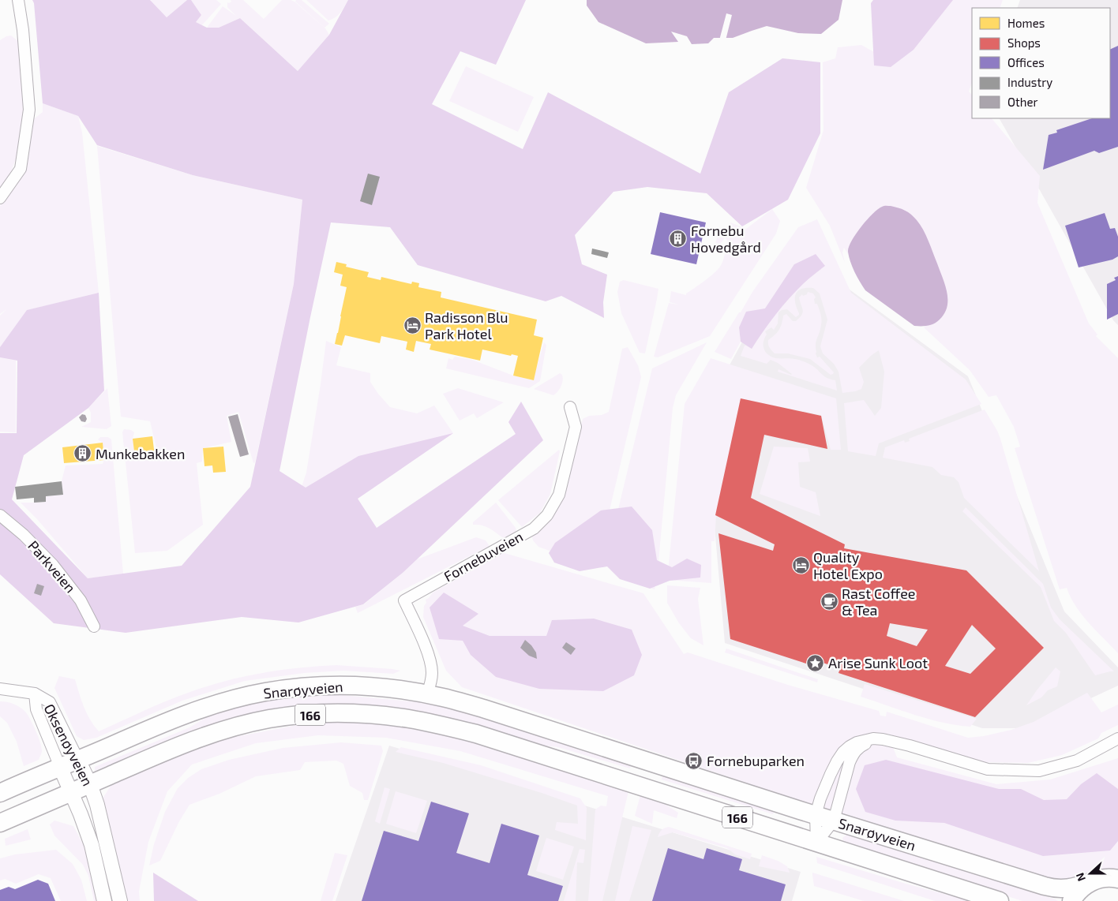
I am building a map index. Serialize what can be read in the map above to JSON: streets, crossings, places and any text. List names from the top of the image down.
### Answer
{
  "streets": {
    "main road": ["Snarøyveien", "166"],
    "street": ["Fornebuveien", "Parkveien", "Oksenøyveien"]
  },
  "crossings": [
    ["Fornebuveien", "Snarøyveien"],
    ["Snarøyveien", "166"],
    ["Snarøyveien", "Oksenøyveien"]
  ],
  "places": {
    "building": ["Fornebu Hovedgård", "Munkebakken"],
    "hotel": ["Radisson Blu Park Hotel", "Quality Hotel Expo"],
    "cafe": ["Rast Coffee & Tea"],
    "place": ["Arise Sunk Loot"],
    "bus stop": ["Fornebuparken"]
  },
  "legend": [
    "Homes",
    "Shops",
    "Offices",
    "Industry",
    "Other"
  ],
  "north": "left"
}
